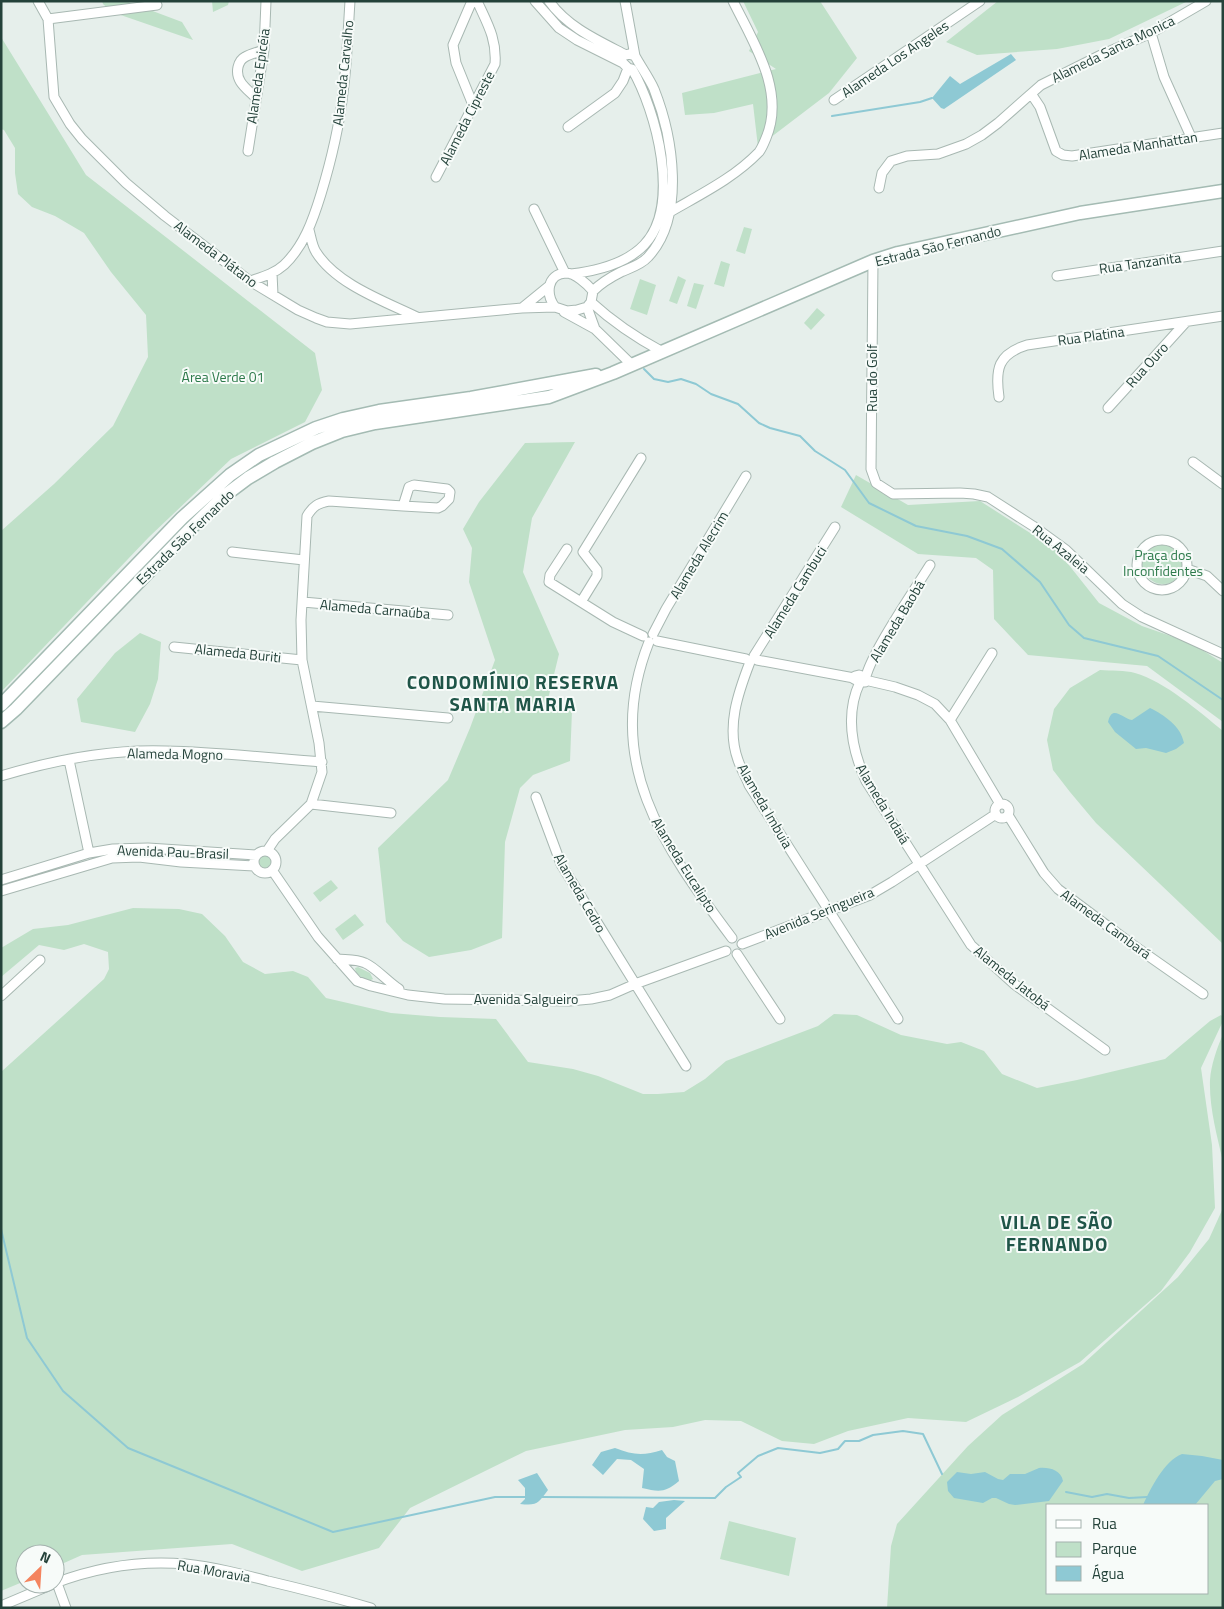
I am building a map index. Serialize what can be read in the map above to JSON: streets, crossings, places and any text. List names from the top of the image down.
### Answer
{
  "streets": {
    "main road": ["Estrada São Fernando"],
    "street": [
      "Alameda Santa Monica",
      "Alameda Los Angeles",
      "Alameda Carvalho",
      "Alameda Epicéia",
      "Alameda Cipreste",
      "Alameda Manhattan",
      "Alameda Plátano",
      "Rua Tanzanita",
      "Rua Platina",
      "Rua Ouro",
      "Rua do Golf",
      "Rua Azaleia",
      "Alameda Alecrim",
      "Alameda Cambuci",
      "Alameda Carnaúba",
      "Alameda Baobá",
      "Alameda Buriti",
      "Alameda Mogno",
      "Alameda Indaiá",
      "Alameda Imbuia",
      "Avenida Pau-Brasil",
      "Alameda Eucalipto",
      "Alameda Cedro",
      "Avenida Seringueira",
      "Alameda Cambará",
      "Alameda Jatobá",
      "Avenida Salgueiro",
      "Rua Moravia"
    ]
  },
  "crossings": [
    ["Alameda Santa Monica", "Alameda Manhattan"],
    ["Estrada São Fernando", "Rua do Golf"],
    ["Rua Platina", "Rua Ouro"],
    ["Rua do Golf", "Rua Azaleia"],
    ["Alameda Alecrim", "Alameda Eucalipto"],
    ["Alameda Cambuci", "Alameda Imbuia"],
    ["Alameda Baobá", "Alameda Indaiá"],
    ["Alameda Indaiá", "Avenida Seringueira"],
    ["Alameda Indaiá", "Alameda Jatobá"],
    ["Alameda Imbuia", "Avenida Seringueira"],
    ["Alameda Eucalipto", "Avenida Seringueira"],
    ["Alameda Eucalipto", "Avenida Salgueiro"],
    ["Alameda Cedro", "Avenida Salgueiro"],
    ["Avenida Seringueira", "Alameda Cambará"],
    ["Avenida Seringueira", "Alameda Jatobá"],
    ["Avenida Seringueira", "Avenida Salgueiro"]
  ],
  "districts": ["CONDOMÍNIO RESERVA SANTA MARIA", "VILA DE SÃO FERNANDO"],
  "parks": ["Área Verde 01", "Praça dos Inconfidentes"],
  "legend": ["Rua", "Parque", "Água"],
  "north": "top right"
}
